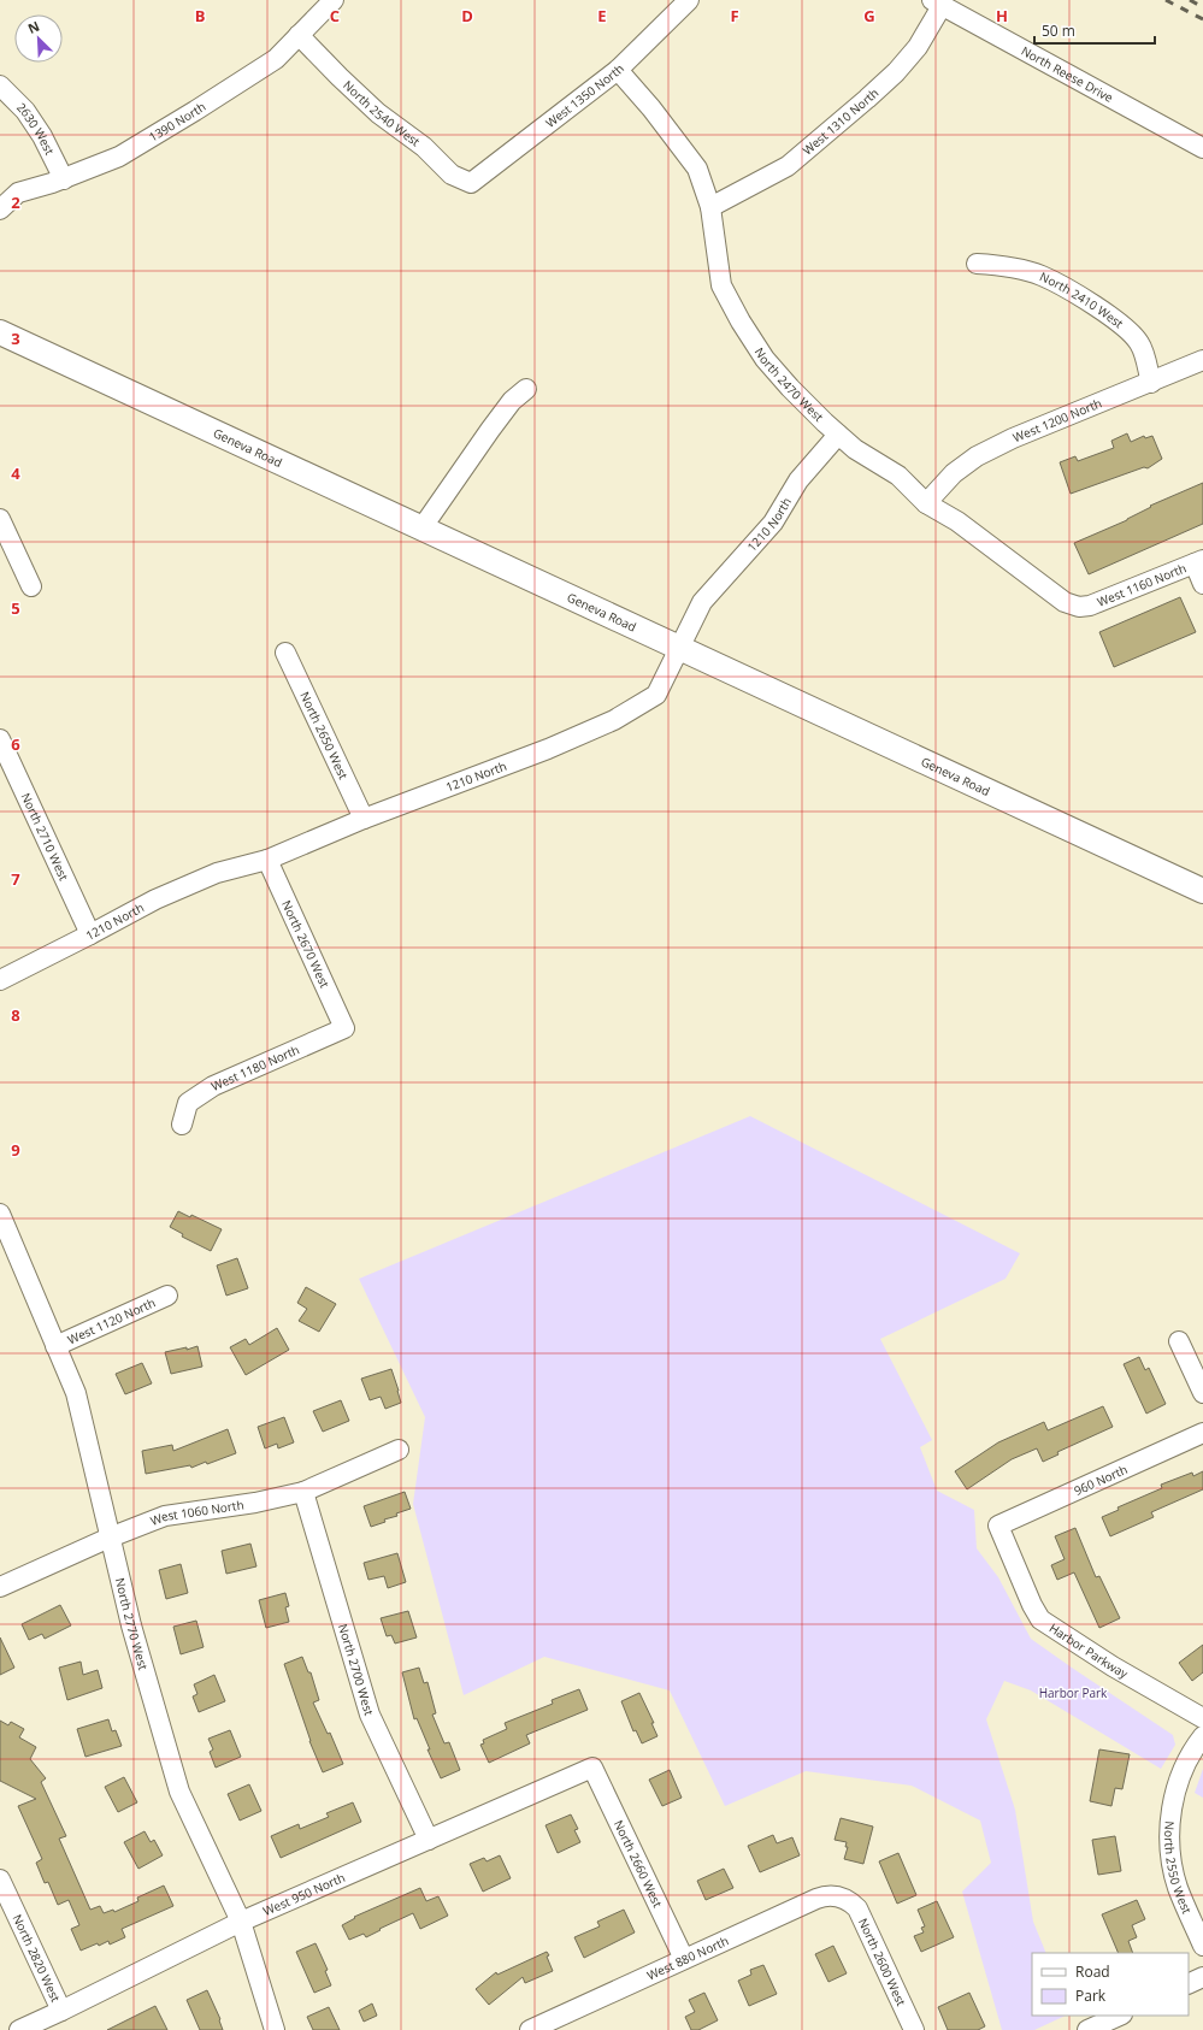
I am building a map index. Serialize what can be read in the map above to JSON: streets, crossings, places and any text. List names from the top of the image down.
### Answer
{
  "streets": {
    "main road": ["Geneva Road"],
    "street": [
      "North Reese Drive",
      "West 1350 North",
      "North 2540 West",
      "1390 North",
      "West 1310 North",
      "2630 West",
      "North 2410 West",
      "North 2470 West",
      "West 1200 North",
      "1210 North",
      "West 1160 North",
      "North 2650 West",
      "North 2710 West",
      "North 2670 West",
      "West 1180 North",
      "West 1120 North",
      "960 North",
      "West 1060 North",
      "North 2770 West",
      "Harbor Parkway",
      "North 2700 West",
      "North 2660 West",
      "North 2550 West",
      "West 950 North",
      "North 2820 West",
      "West 880 North",
      "North 2600 West"
    ]
  },
  "crossings": [
    ["North Reese Drive", "West 1310 North"],
    ["West 1350 North", "North 2540 West"],
    ["West 1350 North", "North 2470 West"],
    ["North 2540 West", "1390 North"],
    ["1390 North", "2630 West"],
    ["West 1310 North", "North 2470 West"],
    ["North 2410 West", "West 1200 North"],
    ["North 2470 West", "West 1200 North"],
    ["North 2470 West", "1210 North"],
    ["North 2470 West", "West 1160 North"],
    ["Geneva Road", "1210 North"],
    ["1210 North", "North 2650 West"],
    ["1210 North", "North 2710 West"],
    ["1210 North", "North 2670 West"],
    ["North 2670 West", "West 1180 North"],
    ["West 1120 North", "North 2770 West"],
    ["960 North", "Harbor Parkway"],
    ["West 1060 North", "North 2770 West"],
    ["West 1060 North", "North 2700 West"],
    ["North 2770 West", "West 950 North"],
    ["North 2700 West", "West 950 North"],
    ["North 2660 West", "West 950 North"],
    ["North 2660 West", "West 880 North"],
    ["West 950 North", "North 2820 West"],
    ["West 880 North", "North 2600 West"]
  ],
  "parks": ["Harbor Park"],
  "legend": ["Road", "Park"],
  "scale_bar": "50 m",
  "north": "top left",
  "grid": {
    "columns": [
      "B",
      "C",
      "D",
      "E",
      "F",
      "G",
      "H"
    ],
    "rows": [
      "2",
      "3",
      "4",
      "5",
      "6",
      "7",
      "8",
      "9"
    ]
  }
}
